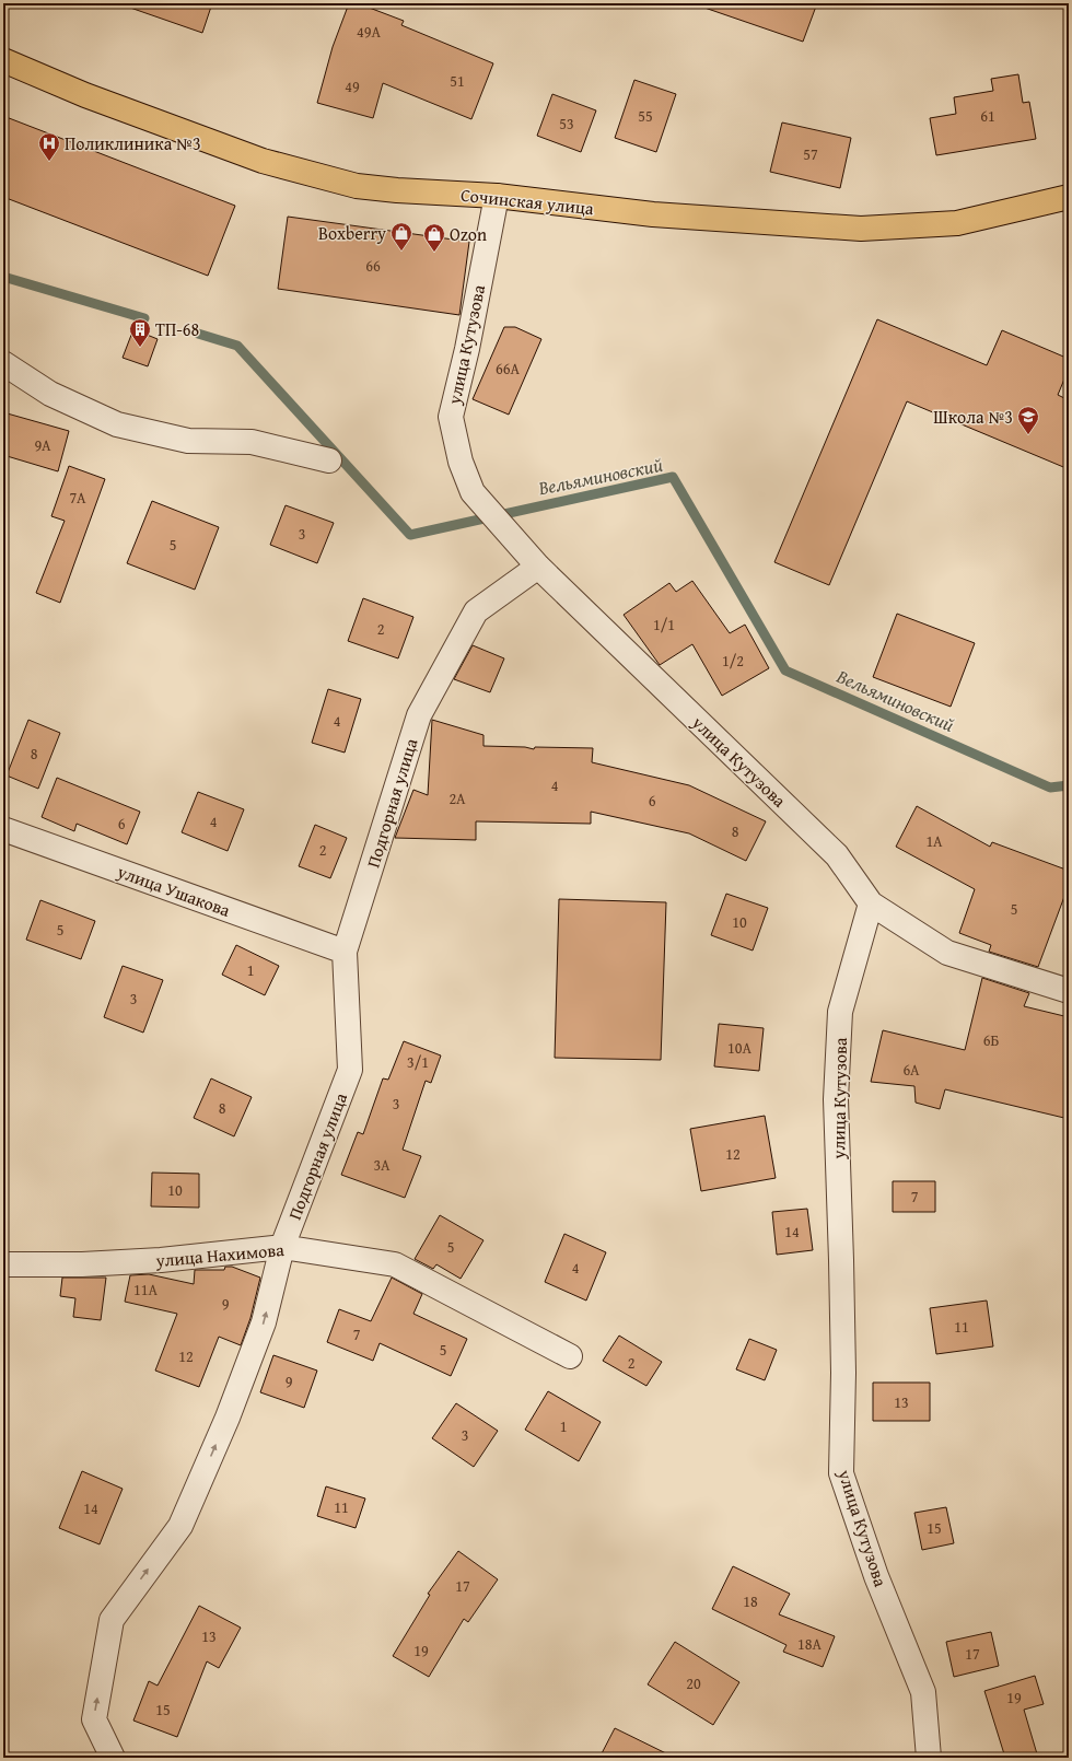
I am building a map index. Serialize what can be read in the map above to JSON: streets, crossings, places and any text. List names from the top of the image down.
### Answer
{
  "streets": {
    "highway": ["Сочинская улица"],
    "street": [
      "улица Кутузова",
      "Подгорная улица",
      "улица Ушакова",
      "улица Нахимова"
    ]
  },
  "crossings": [
    ["Сочинская улица", "улица Кутузова"],
    ["улица Кутузова", "Подгорная улица"],
    ["Подгорная улица", "улица Ушакова"],
    ["Подгорная улица", "улица Нахимова"]
  ],
  "one_way": ["Подгорная улица"],
  "water": ["Вельяминовский"],
  "places": {
    "hospital": ["Поликлиника №3"],
    "shop": ["Boxberry", "Ozon"],
    "building": ["ТП-68"],
    "school or university": ["Школа №3"]
  },
  "house_numbers": [
    "49А",
    "51",
    "49",
    "55",
    "61",
    "53",
    "57",
    "66",
    "66А",
    "9А",
    "7А",
    "3",
    "5",
    "1/1",
    "2",
    "1/2",
    "4",
    "8",
    "4",
    "2А",
    "6",
    "4",
    "6",
    "8",
    "1А",
    "2",
    "5",
    "10",
    "5",
    "1",
    "3",
    "6Б",
    "10А",
    "3/1",
    "6А",
    "3",
    "8",
    "12",
    "3А",
    "10",
    "7",
    "14",
    "5",
    "4",
    "11А",
    "9",
    "11",
    "7",
    "5",
    "12",
    "2",
    "9",
    "13",
    "1",
    "3",
    "11",
    "14",
    "15",
    "17",
    "18",
    "13",
    "18А",
    "19",
    "17",
    "20",
    "19",
    "15"
  ]
}
